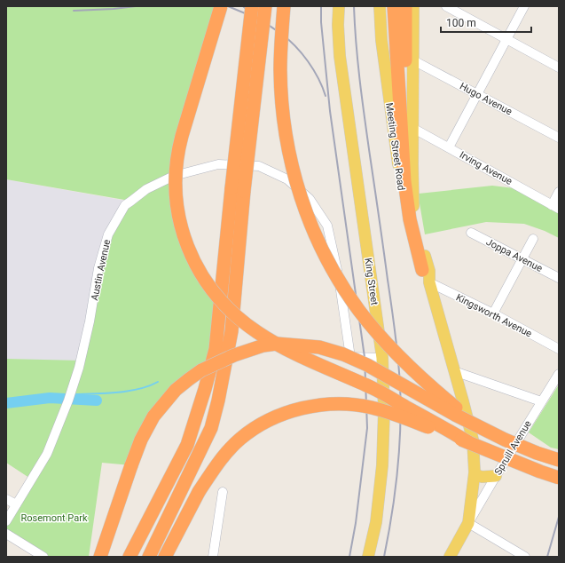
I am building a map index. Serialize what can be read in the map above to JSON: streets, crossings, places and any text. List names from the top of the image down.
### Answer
{
  "streets": {
    "main road": ["Meeting Street Road", "King Street"],
    "street": [
      "Hugo Avenue",
      "Irving Avenue",
      "Joppa Avenue",
      "Austin Avenue",
      "Kingsworth Avenue",
      "Spruill Avenue"
    ]
  },
  "crossings": [
    ["Hugo Avenue", "Meeting Street Road"],
    ["Meeting Street Road", "Irving Avenue"],
    ["Meeting Street Road", "Kingsworth Avenue"],
    ["Meeting Street Road", "Spruill Avenue"],
    ["Austin Avenue", "King Street"]
  ],
  "parks": ["Rosemont Park"],
  "scale_bar": "100 m"
}
